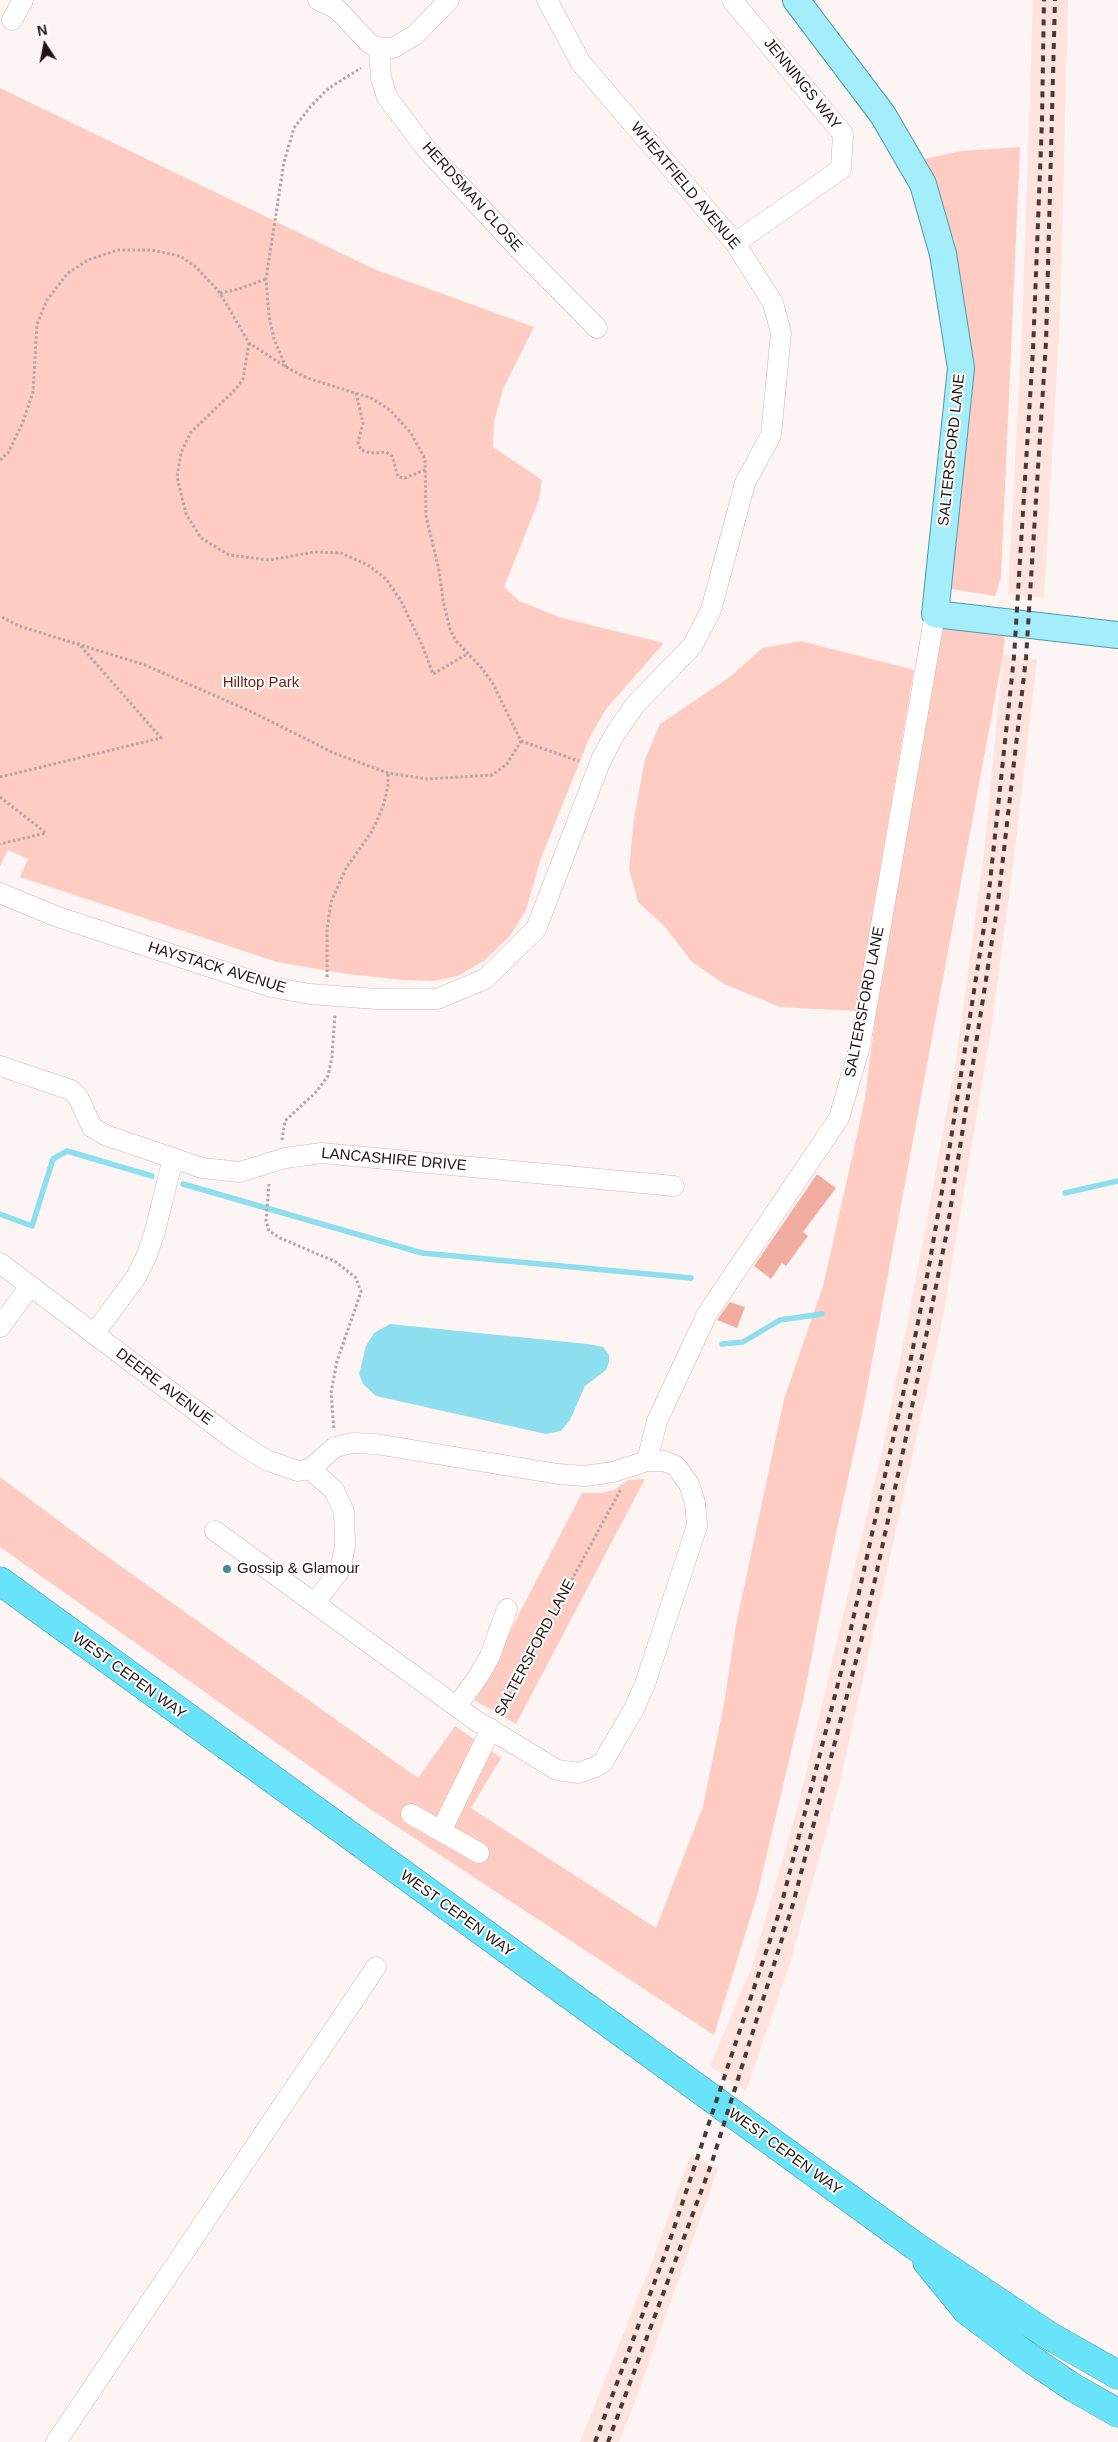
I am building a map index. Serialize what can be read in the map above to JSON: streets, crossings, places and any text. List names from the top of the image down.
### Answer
{
  "streets": {
    "highway": ["WEST CEPEN WAY"],
    "main road": ["SALTERSFORD LANE"],
    "street": [
      "JENNINGS WAY",
      "WHEATFIELD AVENUE",
      "HERDSMAN CLOSE",
      "HAYSTACK AVENUE",
      "LANCASHIRE DRIVE",
      "DEERE AVENUE"
    ]
  },
  "crossings": [
    ["JENNINGS WAY", "WHEATFIELD AVENUE"],
    ["WHEATFIELD AVENUE", "HAYSTACK AVENUE"]
  ],
  "parks": ["Hilltop Park"],
  "places": ["Gossip & Glamour"],
  "north": "top"
}
